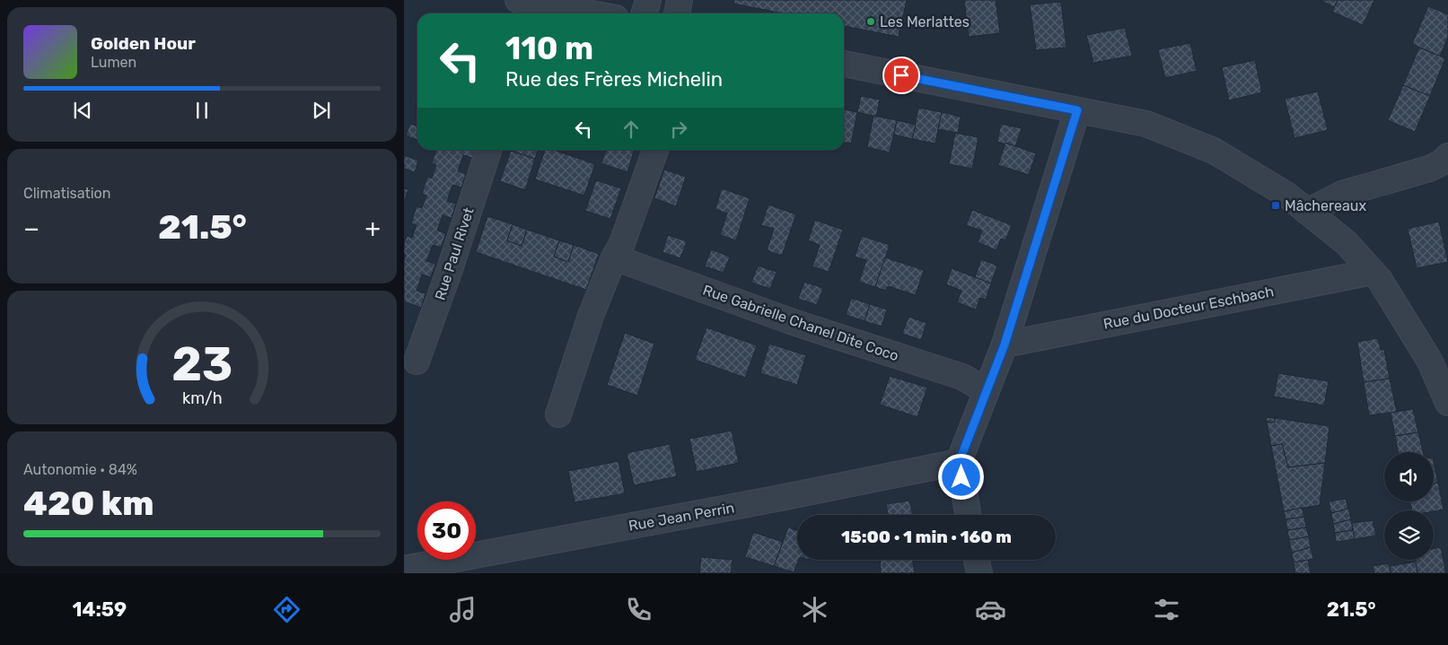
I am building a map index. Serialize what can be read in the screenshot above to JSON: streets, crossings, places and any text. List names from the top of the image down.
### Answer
{
  "streets": {
    "street": [
      "Rue Paul Rivet",
      "Rue du Docteur Eschbach",
      "Rue Gabrielle Chanel Dite Coco",
      "Rue Jean Perrin"
    ]
  },
  "places": {
    "other": ["Les Merlattes"],
    "transit": ["Mâchereaux"]
  },
  "page": {
    "turn": ["110 m", "Rue des Frères Michelin"],
    "song": ["Golden Hour", "Lumen"],
    "tile": [
      "Climatisation",
      ["Autonomie · 84%", "420 km"]
    ],
    "heat": ["−", "21.5°", "+"],
    "limit": "30",
    "trip": "15:00 · 1 min · 160 m",
    "tabs": ["14:59", "21.5°"],
    "gauge": ["23", "km/h"]
  }
}
